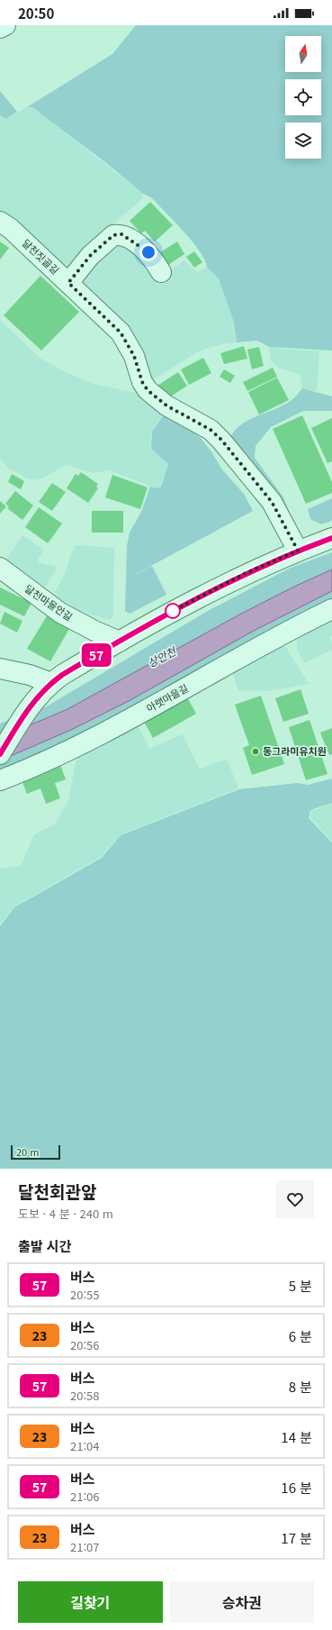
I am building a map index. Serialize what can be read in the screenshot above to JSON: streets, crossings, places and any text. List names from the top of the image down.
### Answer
{
  "streets": {
    "street": ["달천짓골길", "달천마을안길", "아랫마을길"]
  },
  "water": ["상안천"],
  "places": ["동그라미유치원"],
  "lines": ["bus line 57"],
  "scale_bar": "20 m",
  "north": "top",
  "page": {
    "status": "20:50",
    "on_map": "57",
    "scale": "20 m",
    "heading": [
      ["달천회관앞", "도보 · 4 분 · 240 m"],
      "출발 시간"
    ],
    "list": [
      {
        "mark": "57",
        "name": "버스",
        "note": "20:55",
        "value": "5 분"
      },
      {
        "mark": "23",
        "name": "버스",
        "note": "20:56",
        "value": "6 분"
      },
      {
        "mark": "57",
        "name": "버스",
        "note": "20:58",
        "value": "8 분"
      },
      {
        "mark": "23",
        "name": "버스",
        "note": "21:04",
        "value": "14 분"
      },
      {
        "mark": "57",
        "name": "버스",
        "note": "21:06",
        "value": "16 분"
      },
      {
        "mark": "23",
        "name": "버스",
        "note": "21:07",
        "value": "17 분"
      }
    ],
    "buttons": ["길찾기", "승차권"]
  }
}
